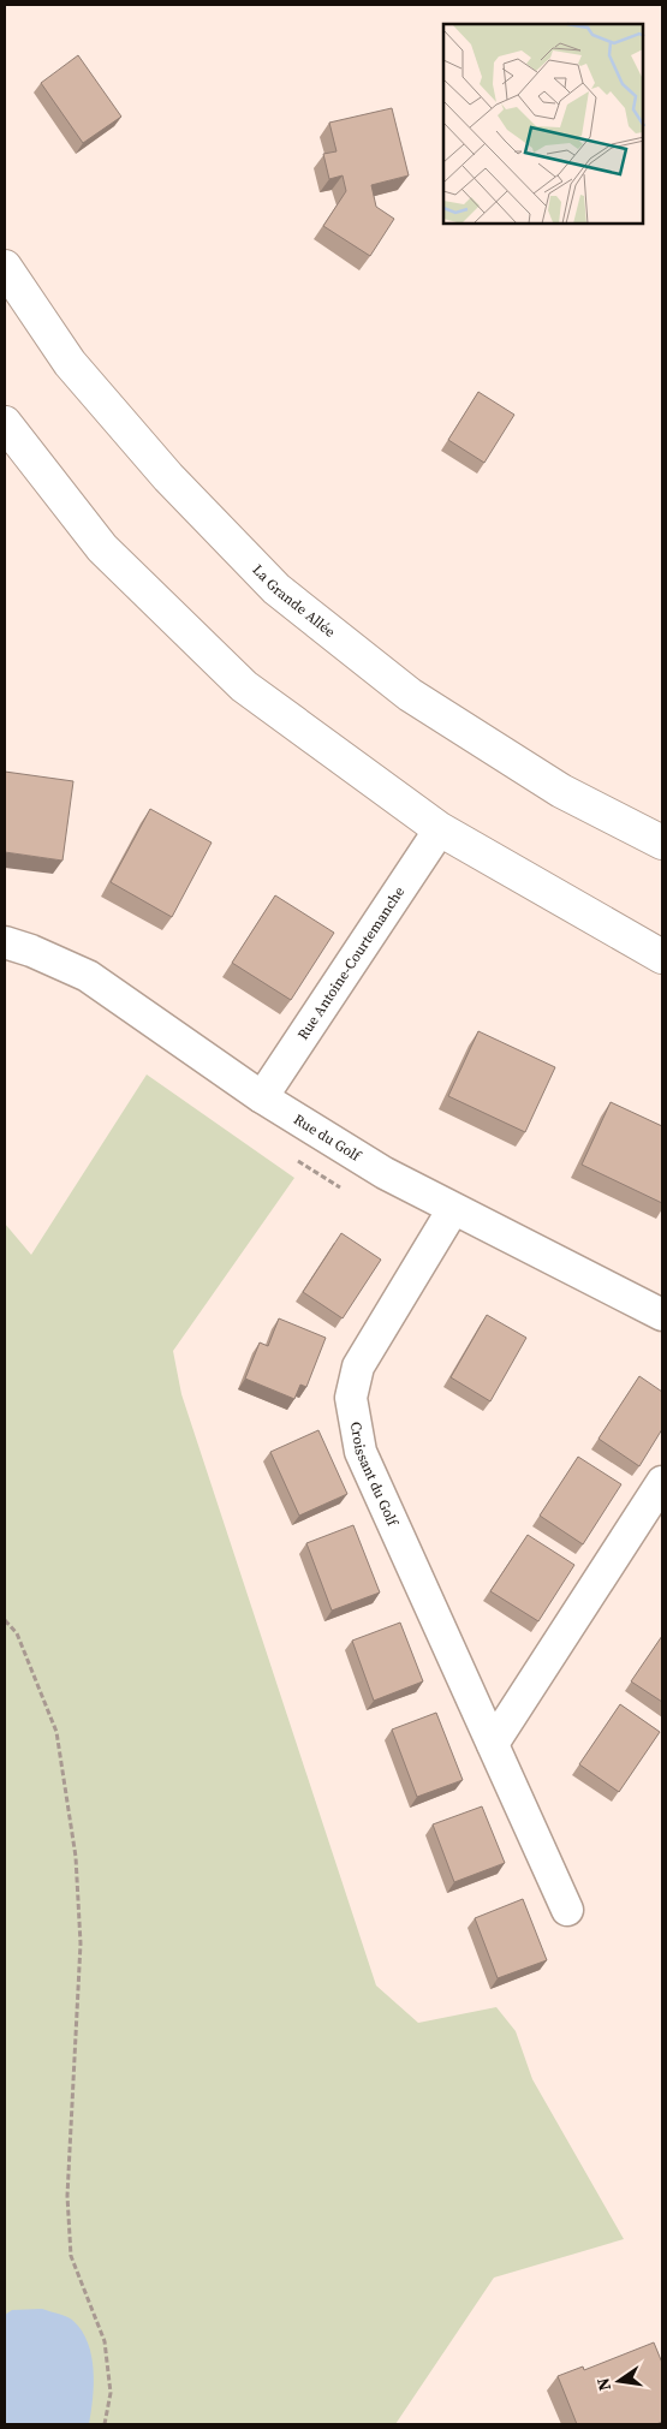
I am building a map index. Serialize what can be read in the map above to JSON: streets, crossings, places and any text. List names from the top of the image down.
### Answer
{
  "streets": {
    "street": [
      "La Grande Allée",
      "Rue Antoine-Courtemanche",
      "Rue du Golf",
      "Croissant du Golf"
    ]
  },
  "crossings": [
    ["Rue Antoine-Courtemanche", "Rue du Golf"],
    ["Rue du Golf", "Croissant du Golf"]
  ],
  "north": "left"
}
